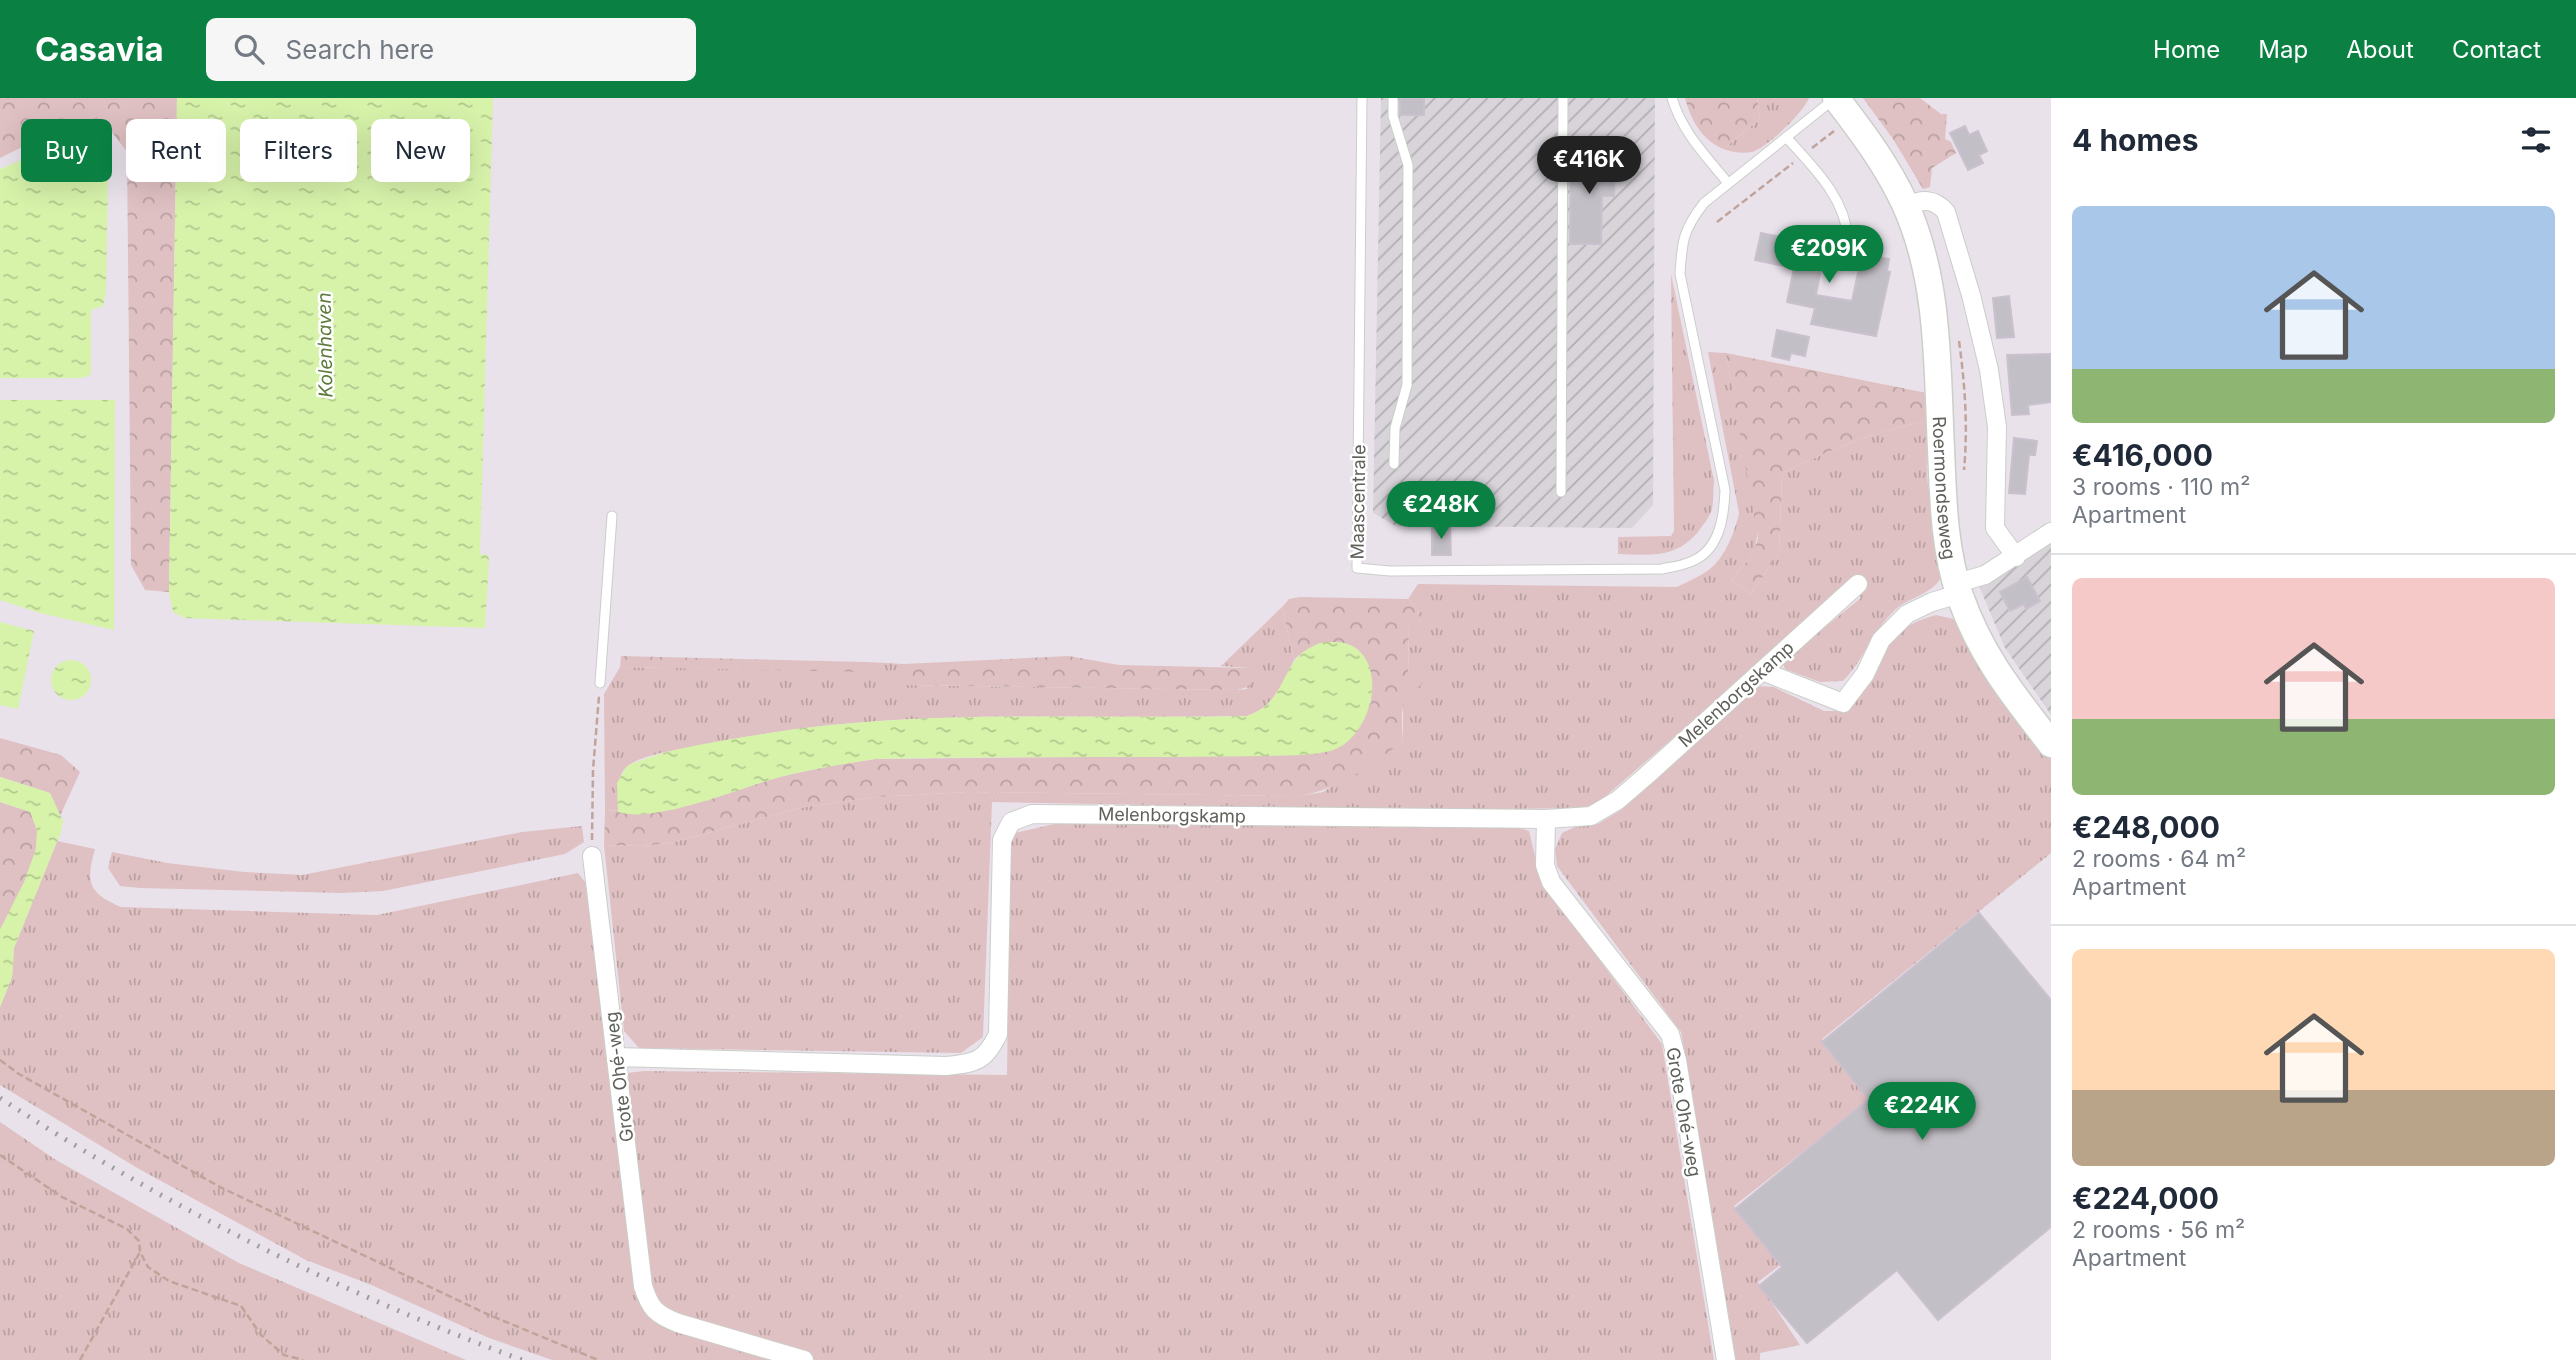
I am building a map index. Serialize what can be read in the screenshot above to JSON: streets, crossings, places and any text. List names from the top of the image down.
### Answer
{
  "streets": {
    "main road": ["Roermondseweg"],
    "street": ["Melenborgskamp", "Grote Ohé-weg"],
    "lane": ["Maascentrale"]
  },
  "crossings": [
    ["Melenborgskamp", "Grote Ohé-weg"]
  ],
  "water": ["Kolenhaven"],
  "page": {
    "header": "Casavia",
    "search": "Search here",
    "nav": [
      "Home",
      "Map",
      "About",
      "Contact"
    ],
    "heading": "4 homes",
    "chip": [
      "Buy",
      "Rent",
      "Filters",
      "New"
    ],
    "price": [
      "€416K",
      "€209K",
      "€248K",
      "€224K"
    ],
    "list": [
      {
        "name": "€416,000",
        "note": "3 rooms · 110 m² · Apartment"
      },
      {
        "name": "€248,000",
        "note": "2 rooms · 64 m² · Apartment"
      },
      {
        "name": "€224,000",
        "note": "2 rooms · 56 m² · Apartment"
      }
    ]
  }
}
